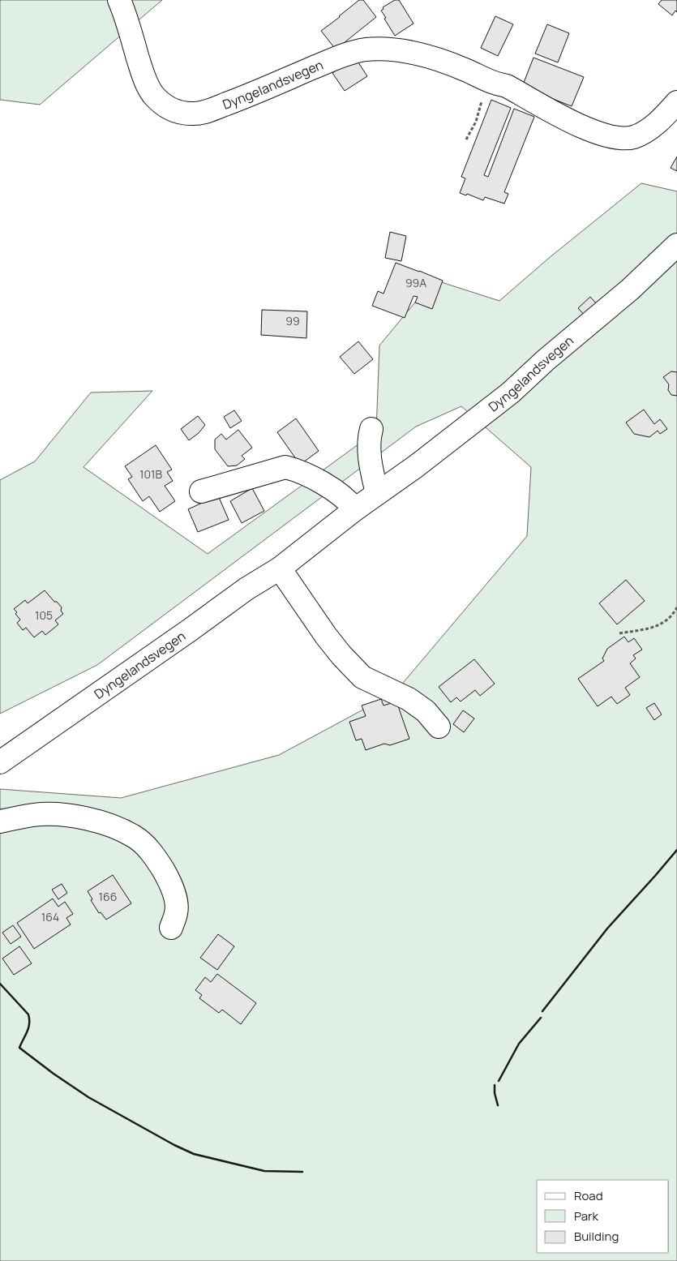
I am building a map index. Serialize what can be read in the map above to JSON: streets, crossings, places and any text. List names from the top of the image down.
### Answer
{
  "streets": {
    "street": ["Dyngelandsvegen"]
  },
  "house_numbers": [
    "99A",
    "99",
    "101B",
    "105",
    "166",
    "164"
  ],
  "legend": ["Road", "Park", "Building"]
}
